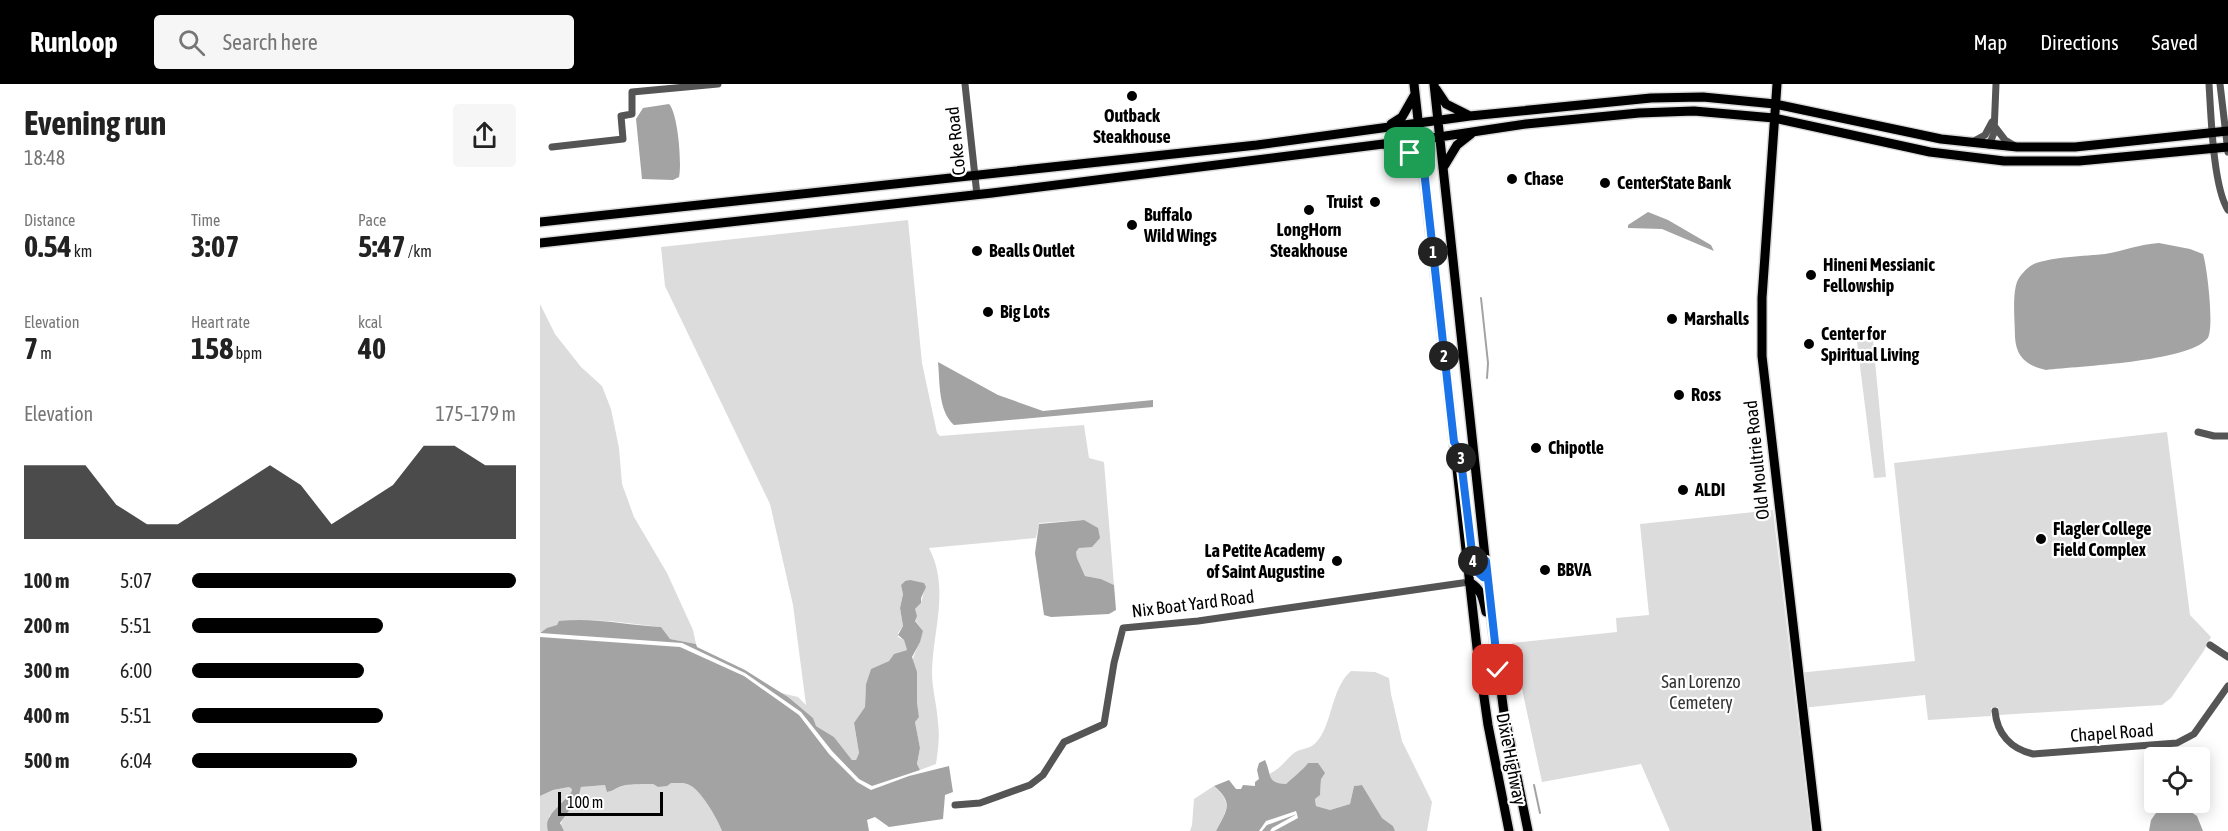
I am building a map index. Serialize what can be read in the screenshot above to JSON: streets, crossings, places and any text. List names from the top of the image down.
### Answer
{
  "streets": {
    "main road": ["Old Moultrie Road", "Dixie Highway"],
    "street": ["Coke Road", "Nix Boat Yard Road", "Chapel Road"]
  },
  "crossings": [
    ["Nix Boat Yard Road", "Dixie Highway"]
  ],
  "parks": ["San Lorenzo Cemetery"],
  "places": [
    "Outback Steakhouse",
    "Chase",
    "CenterState Bank",
    "Truist",
    "LongHorn Steakhouse",
    "Buffalo Wild Wings",
    "Bealls Outlet",
    "Hineni Messianic Fellowship",
    "Big Lots",
    "Marshalls",
    "Center for Spiritual Living",
    "Ross",
    "Chipotle",
    "ALDI",
    "Flagler College Field Complex",
    "La Petite Academy of Saint Augustine",
    "BBVA"
  ],
  "scale_bar": "100 m",
  "page": {
    "header": "Runloop",
    "search": "Search here",
    "nav": ["Map", "Directions", "Saved"],
    "heading": ["Evening run", "18:48"],
    "stats": [
      ["Distance", "0.54 km"],
      ["Time", "3:07"],
      ["Pace", "5:47 /km"],
      ["Elevation", "7 m"],
      ["Heart rate", "158 bpm"],
      ["kcal", "40"]
    ],
    "pins": [
      "1",
      "2",
      "3",
      "4"
    ],
    "chart": ["Elevation", "175–179 m"],
    "list": [
      {
        "name": "100 m",
        "note": "5:07"
      },
      {
        "name": "200 m",
        "note": "5:51"
      },
      {
        "name": "300 m",
        "note": "6:00"
      },
      {
        "name": "400 m",
        "note": "5:51"
      },
      {
        "name": "500 m",
        "note": "6:04"
      }
    ],
    "scale": "100 m"
  }
}
